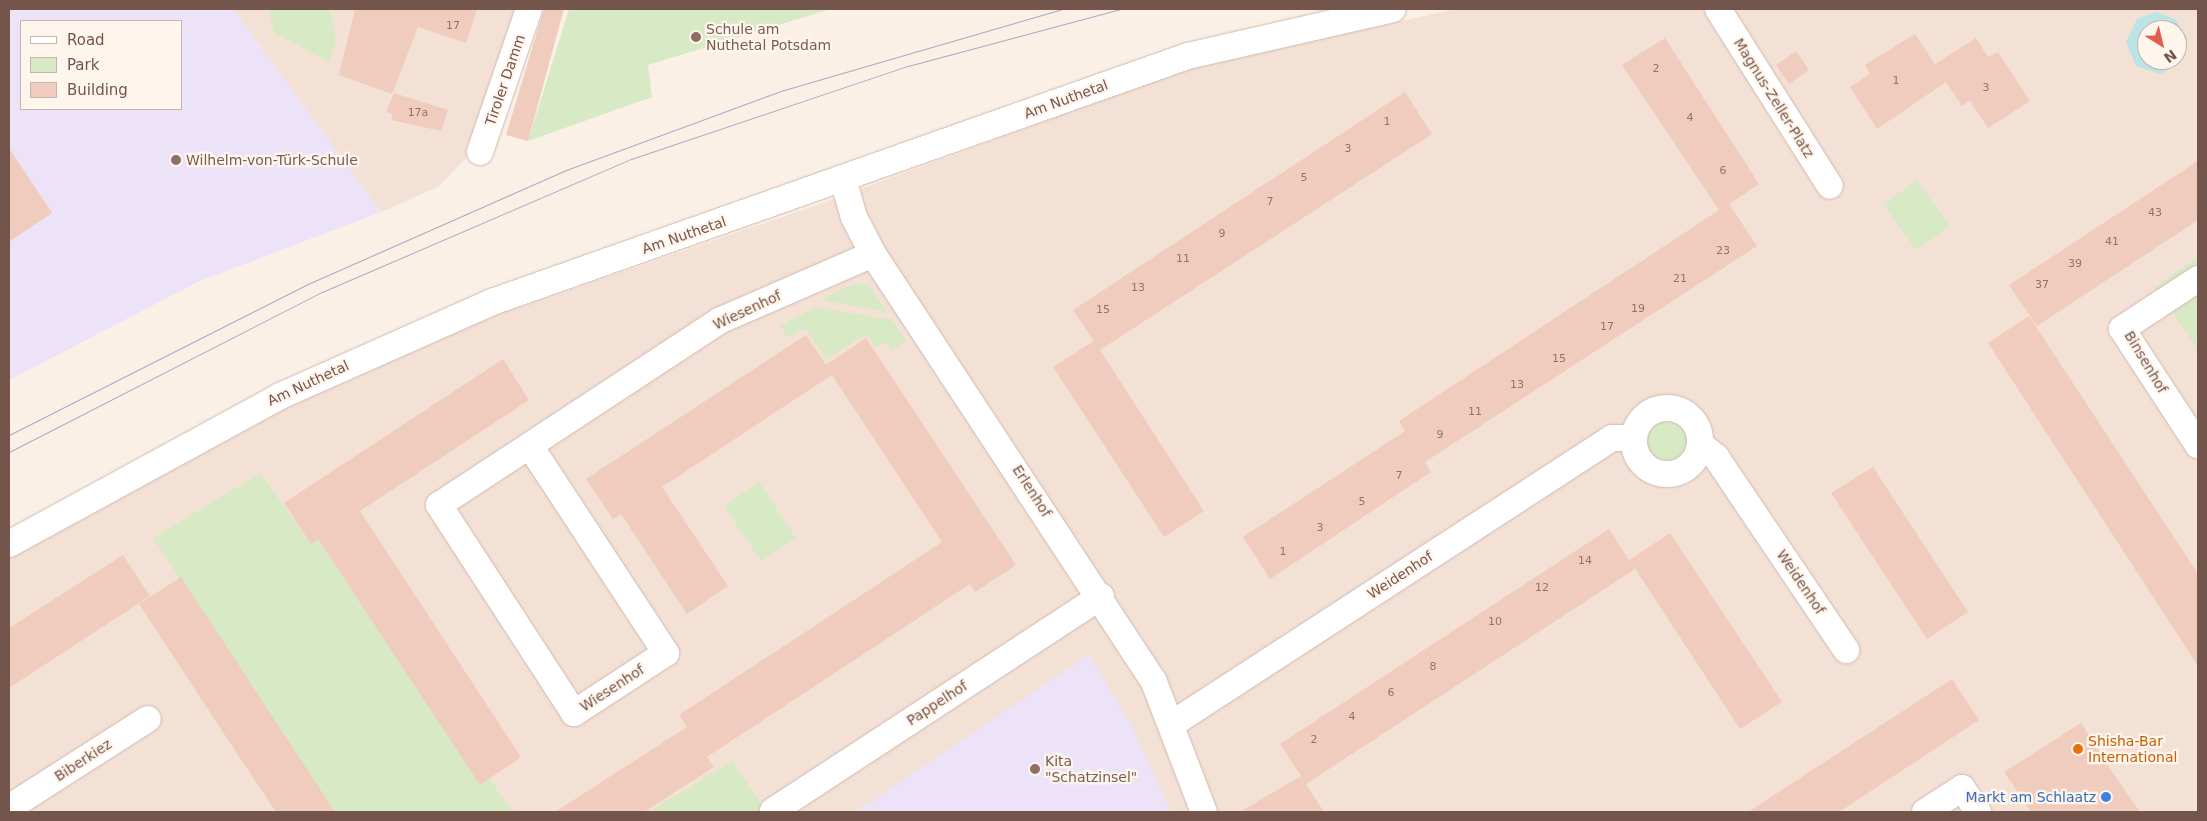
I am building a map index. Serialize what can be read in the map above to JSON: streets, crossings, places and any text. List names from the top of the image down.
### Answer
{
  "streets": {
    "street": [
      "Tiroler Damm",
      "Magnus-Zeller-Platz",
      "Am Nuthetal",
      "Wiesenhof",
      "Binsenhof",
      "Erlenhof",
      "Weidenhof",
      "Pappelhof",
      "Biberkiez"
    ]
  },
  "crossings": [
    ["Am Nuthetal", "Erlenhof"],
    ["Wiesenhof", "Erlenhof"],
    ["Erlenhof", "Weidenhof"],
    ["Erlenhof", "Pappelhof"]
  ],
  "places": [
    "Schule am Nuthetal Potsdam",
    "Wilhelm-von-Türk-Schule",
    "Shisha-Bar International",
    "Kita \"Schatzinsel\"",
    "Markt am Schlaatz"
  ],
  "house_numbers": [
    "17",
    "2",
    "1",
    "3",
    "17a",
    "4",
    "1",
    "3",
    "6",
    "5",
    "7",
    "43",
    "9",
    "41",
    "23",
    "11",
    "39",
    "21",
    "37",
    "13",
    "19",
    "15",
    "17",
    "15",
    "13",
    "11",
    "9",
    "7",
    "5",
    "3",
    "1",
    "14",
    "12",
    "10",
    "8",
    "6",
    "4",
    "2"
  ],
  "legend": ["Road", "Park", "Building"],
  "north": "bottom right"
}
